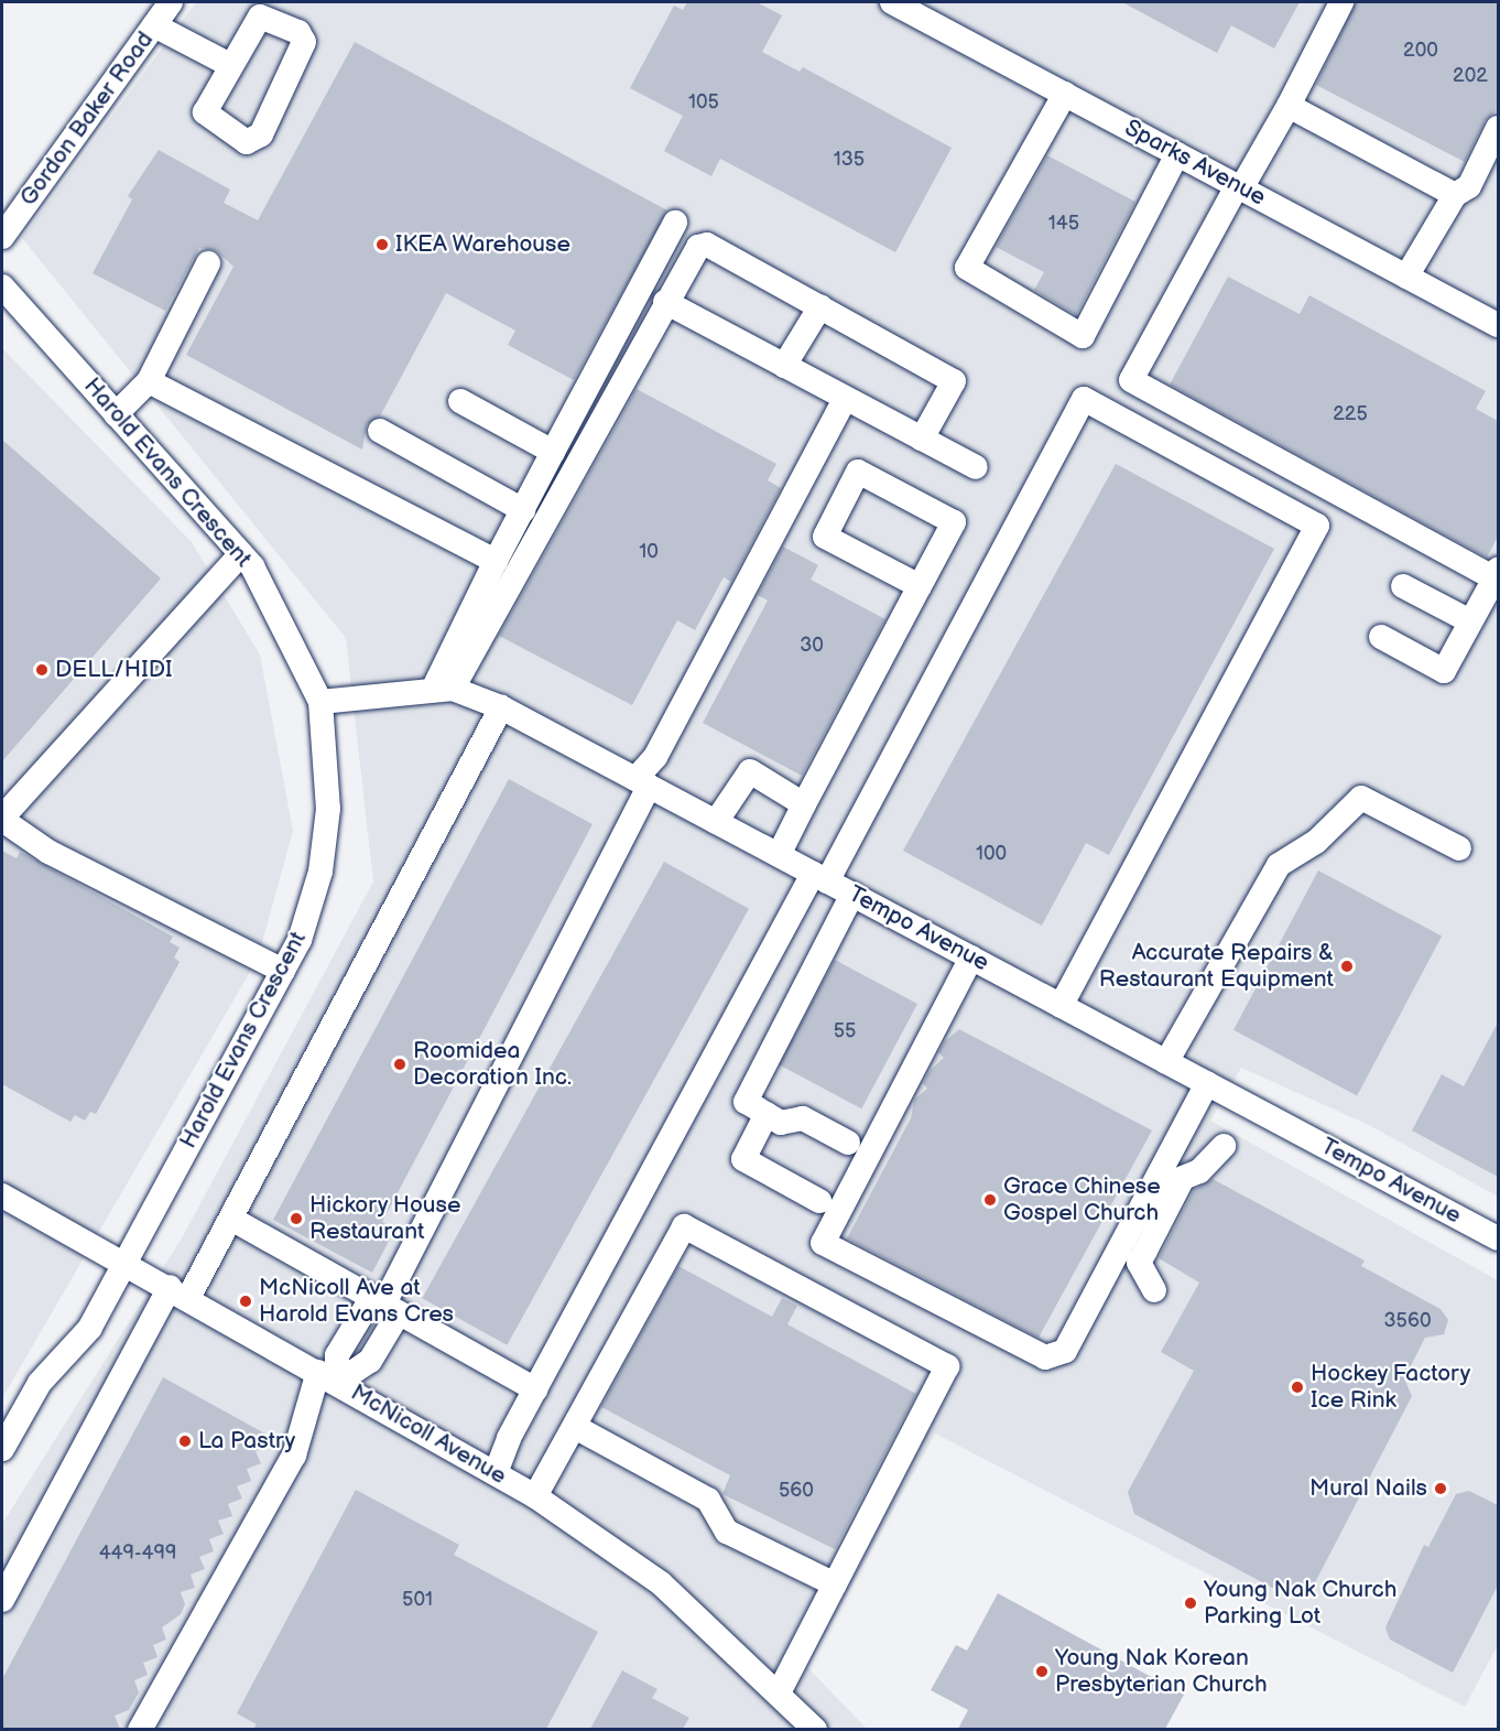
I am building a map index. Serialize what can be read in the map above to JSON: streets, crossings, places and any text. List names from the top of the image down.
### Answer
{
  "streets": {
    "street": [
      "Gordon Baker Road",
      "Sparks Avenue",
      "Harold Evans Crescent",
      "Tempo Avenue",
      "McNicoll Avenue"
    ]
  },
  "crossings": [
    ["Harold Evans Crescent", "Tempo Avenue"],
    ["Harold Evans Crescent", "McNicoll Avenue"]
  ],
  "places": [
    "IKEA Warehouse",
    "DELL/HIDI",
    "Accurate Repairs & Restaurant Equipment",
    "Roomidea Decoration Inc.",
    "Grace Chinese Gospel Church",
    "Hickory House Restaurant",
    "McNicoll Ave at Harold Evans Cres",
    "Hockey Factory Ice Rink",
    "La Pastry",
    "Mural Nails",
    "Young Nak Church Parking Lot",
    "Young Nak Korean Presbyterian Church"
  ],
  "house_numbers": [
    "200",
    "202",
    "105",
    "135",
    "145",
    "225",
    "10",
    "30",
    "100",
    "55",
    "3560",
    "560",
    "449-499",
    "501"
  ]
}
